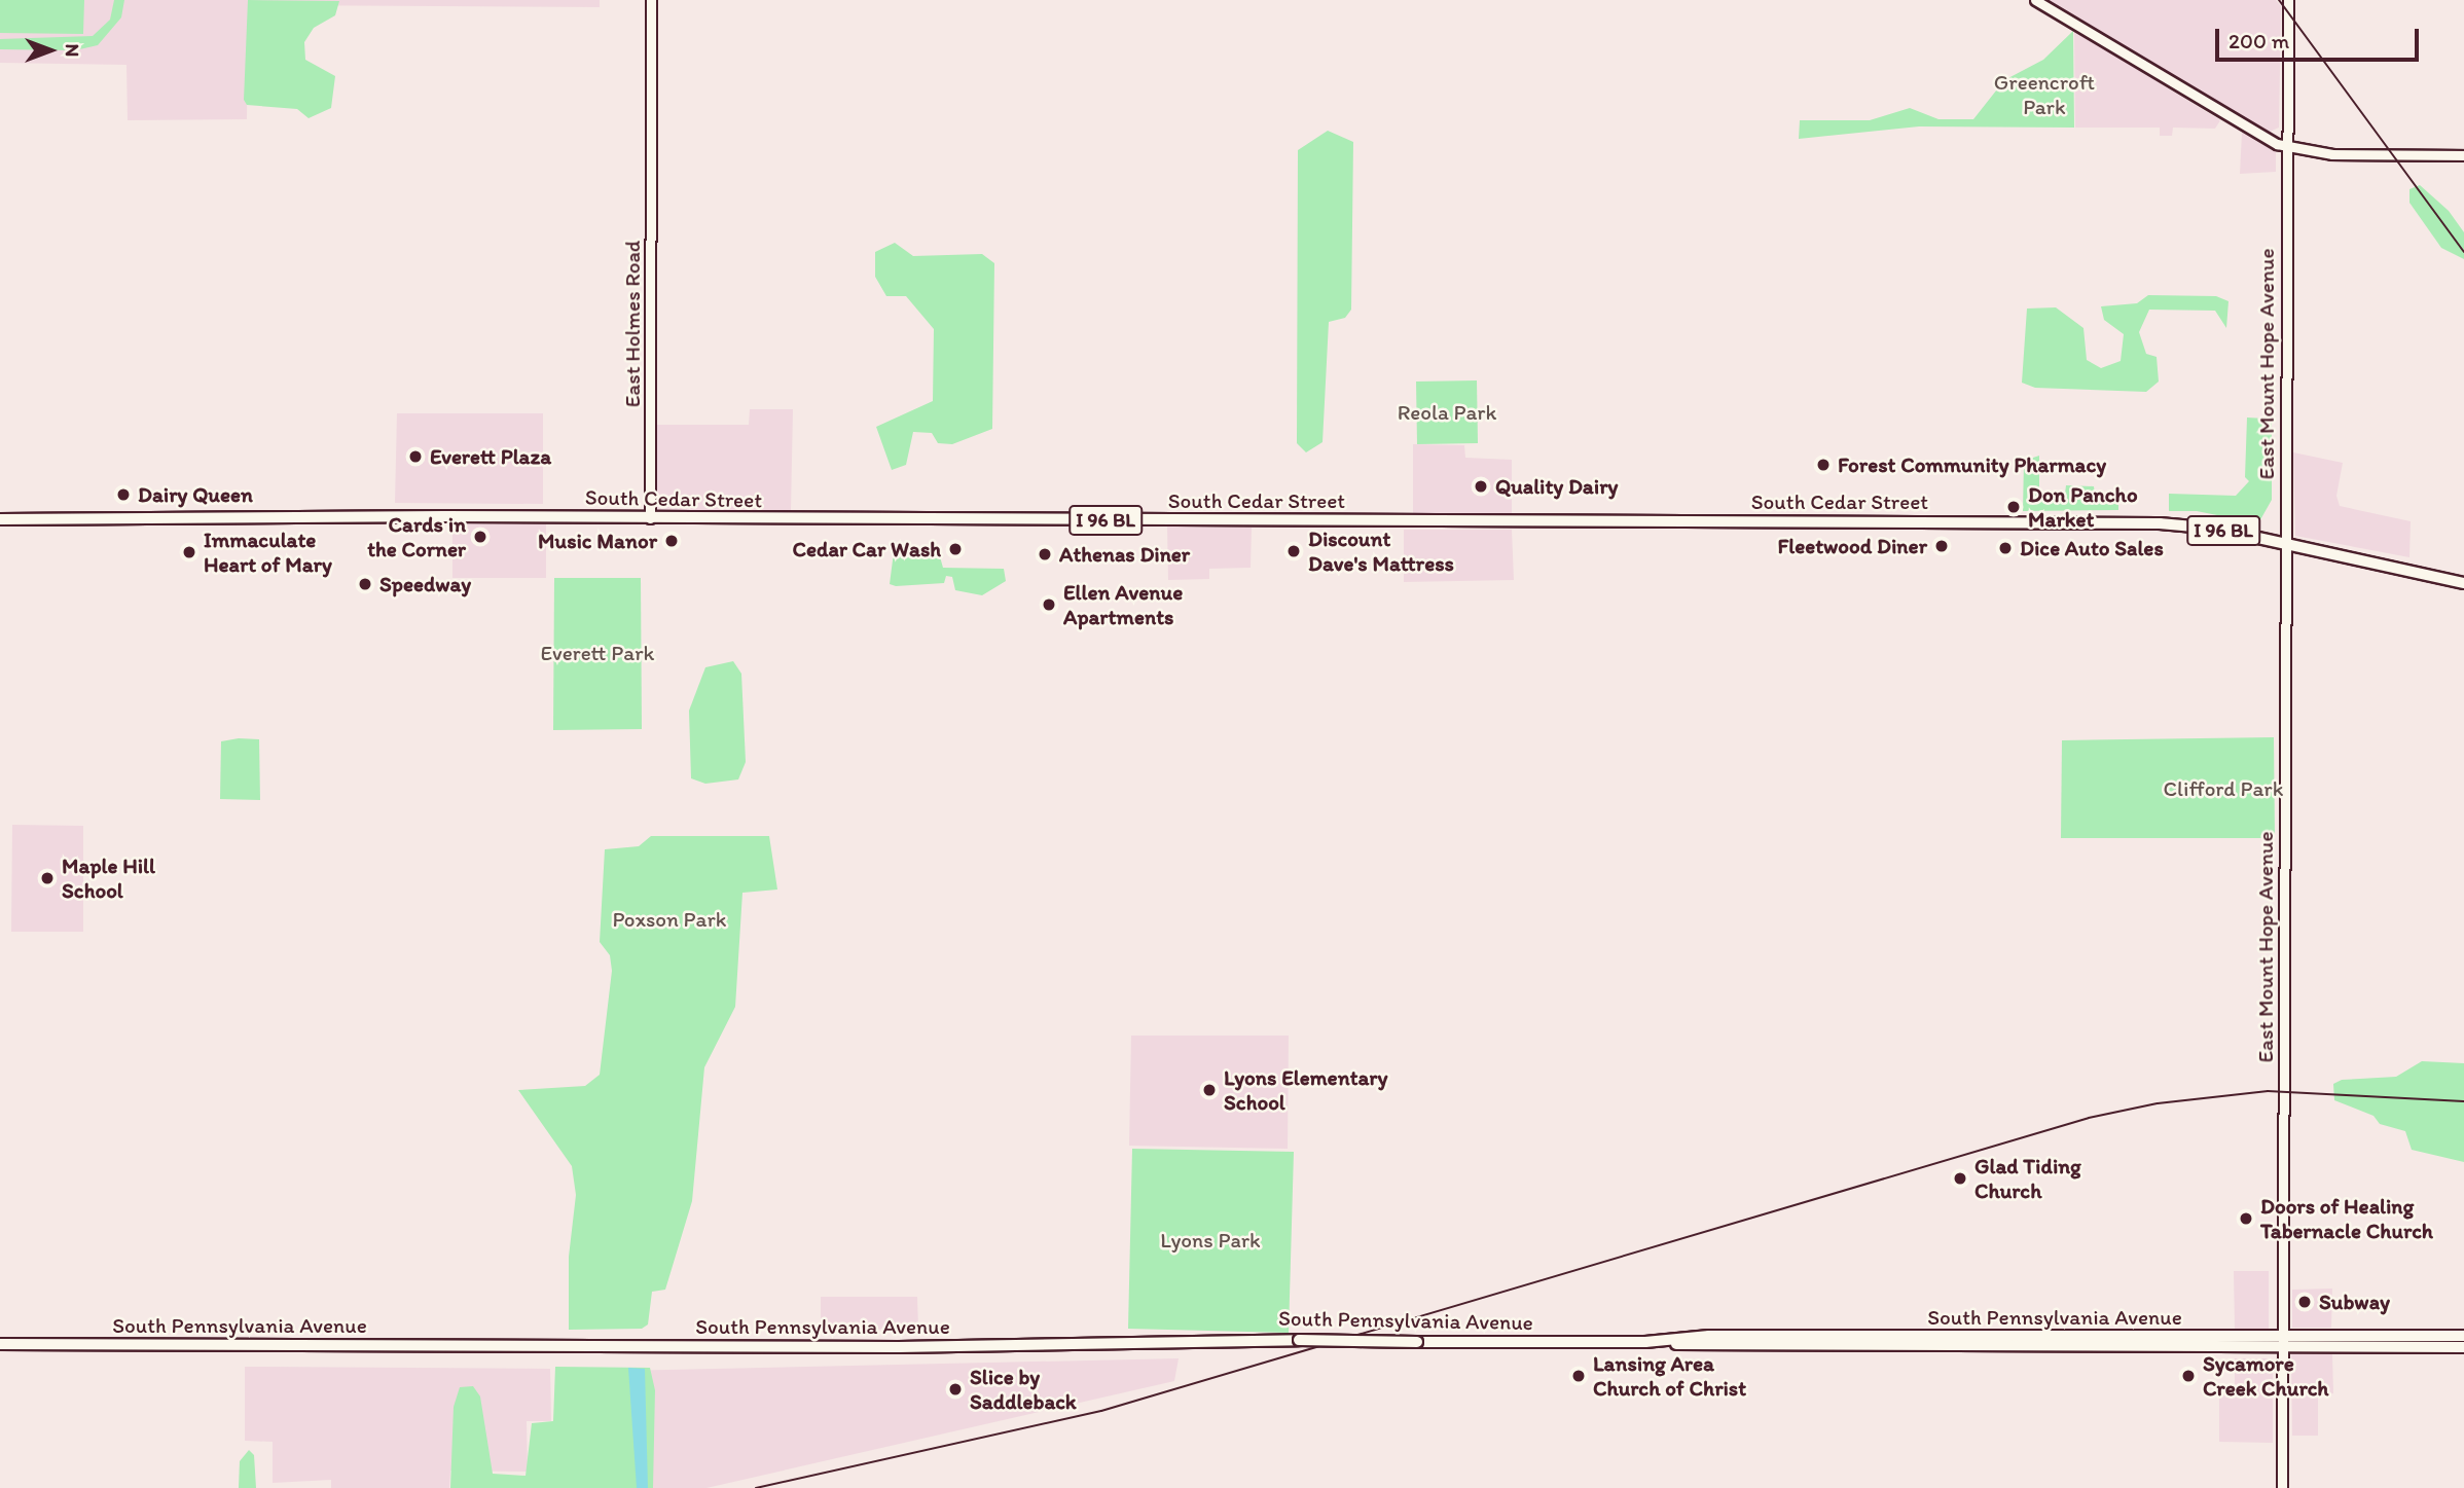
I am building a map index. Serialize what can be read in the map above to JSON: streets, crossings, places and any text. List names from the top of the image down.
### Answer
{
  "streets": {
    "main road": ["South Cedar Street", "I 96 BL", "South Pennsylvania Avenue"],
    "street": ["East Holmes Road", "East Mount Hope Avenue"]
  },
  "crossings": [
    ["East Holmes Road", "South Cedar Street"],
    ["East Mount Hope Avenue", "South Cedar Street"],
    ["East Mount Hope Avenue", "South Pennsylvania Avenue"]
  ],
  "parks": [
    "Greencroft Park",
    "Reola Park",
    "Everett Park",
    "Clifford Park",
    "Poxson Park",
    "Lyons Park"
  ],
  "places": [
    "Everett Plaza",
    "Forest Community Pharmacy",
    "Quality Dairy",
    "Dairy Queen",
    "Don Pancho Market",
    "Cards in the Corner",
    "Music Manor",
    "Fleetwood Diner",
    "Dice Auto Sales",
    "Cedar Car Wash",
    "Discount Dave's Mattress",
    "Immaculate Heart of Mary",
    "Athenas Diner",
    "Speedway",
    "Ellen Avenue Apartments",
    "Maple Hill School",
    "Lyons Elementary School",
    "Glad Tiding Church",
    "Doors of Healing Tabernacle Church",
    "Subway",
    "Lansing Area Church of Christ",
    "Sycamore Creek Church",
    "Slice by Saddleback"
  ],
  "scale_bar": "200 m",
  "north": "right"
}
